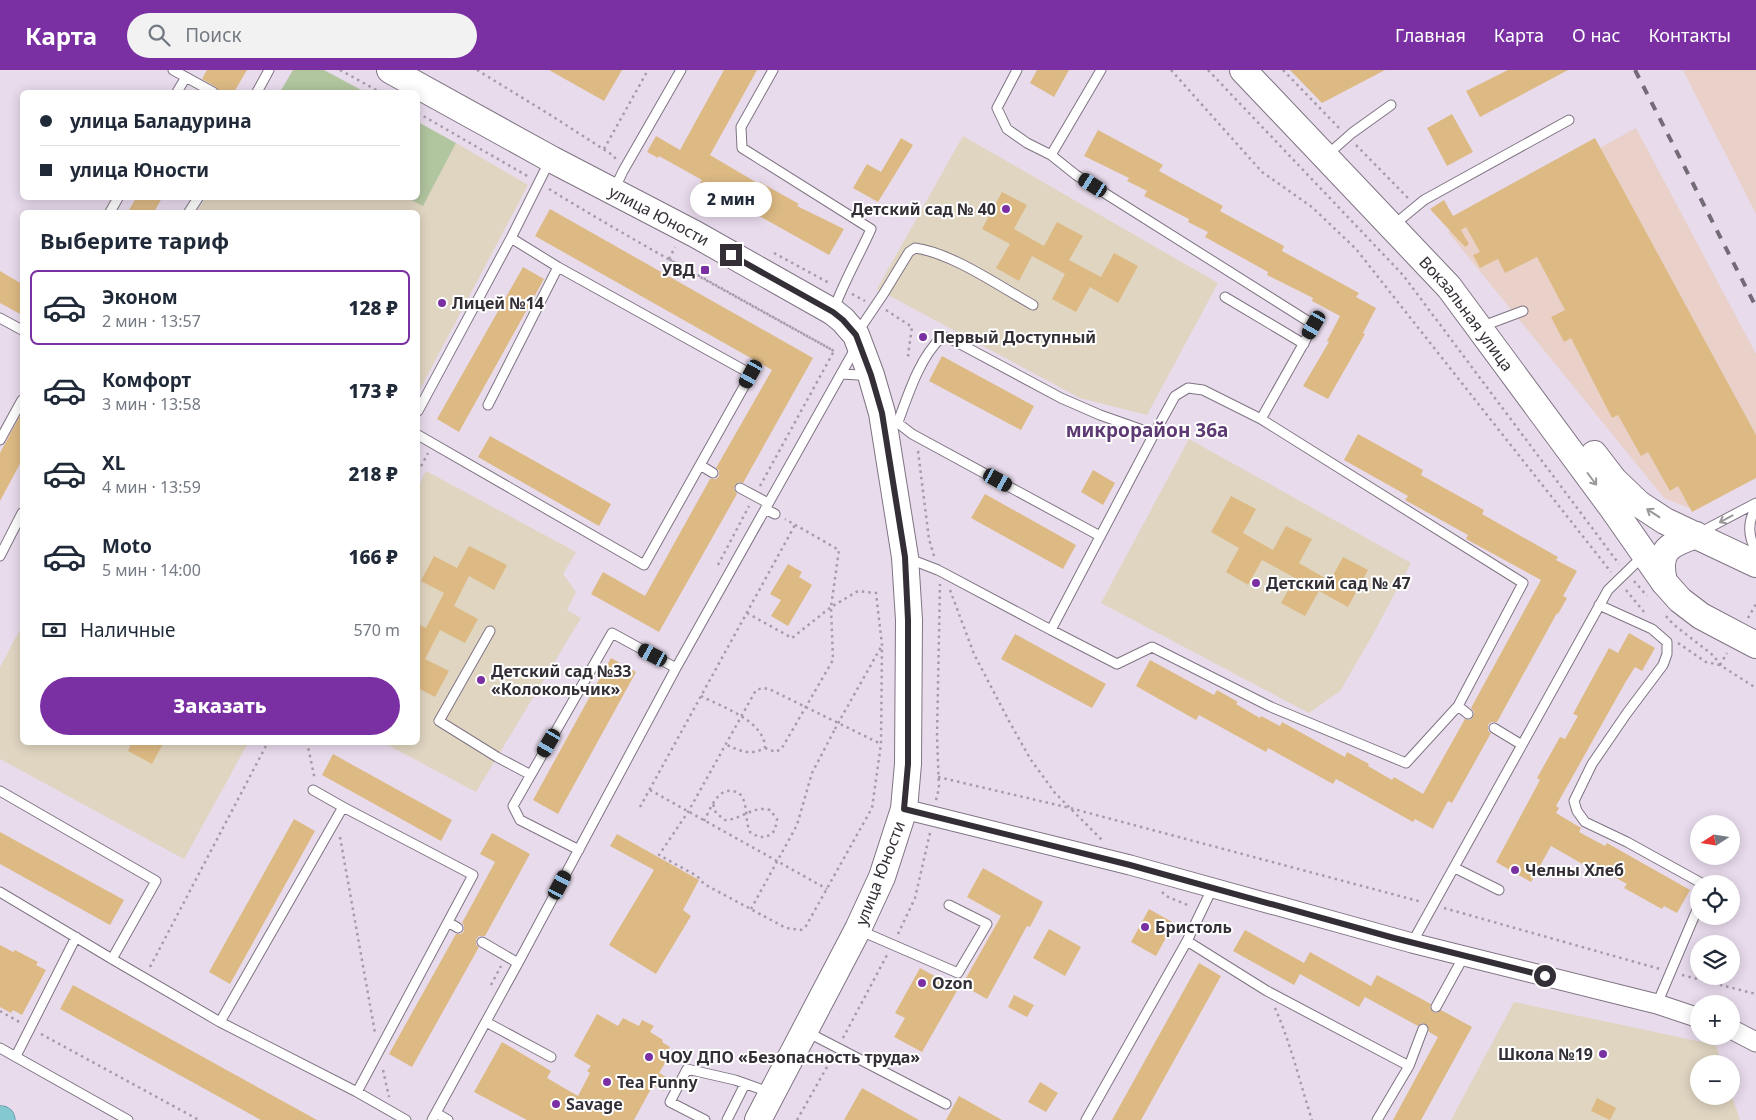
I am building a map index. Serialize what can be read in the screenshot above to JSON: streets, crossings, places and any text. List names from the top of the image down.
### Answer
{
  "streets": {
    "main road": ["улица Юности", "Вокзальная улица"]
  },
  "districts": ["микрорайон 36а"],
  "places": {
    "other": [
      "Детский сад № 40",
      "Лицей №14",
      "Первый Доступный",
      "Детский сад № 47",
      "Детский сад №33 «Колокольчик»",
      "Челны Хлеб",
      "Бристоль",
      "Ozon",
      "Школа №19",
      "ЧОУ ДПО «Безопасность труда»",
      "Tea Funny",
      "Savage"
    ],
    "transit": ["УВД"]
  },
  "north": "left",
  "page": {
    "header": "Карта",
    "search": "Поиск",
    "nav": [
      "Главная",
      "Карта",
      "О нас",
      "Контакты"
    ],
    "banner": ["улица Баладурина", "улица Юности"],
    "bubble": "2 мин",
    "heading": "Выберите тариф",
    "list": [
      {
        "name": "Эконом",
        "note": "2 мин · 13:57",
        "value": "128 ₽"
      },
      {
        "name": "Комфорт",
        "note": "3 мин · 13:58",
        "value": "173 ₽"
      },
      {
        "name": "XL",
        "note": "4 мин · 13:59",
        "value": "218 ₽"
      },
      {
        "name": "Moto",
        "note": "5 мин · 14:00",
        "value": "166 ₽"
      }
    ],
    "pay": ["Наличные", "570 m"],
    "buttons": "Заказать",
    "map_buttons": ["+", "−"]
  }
}
